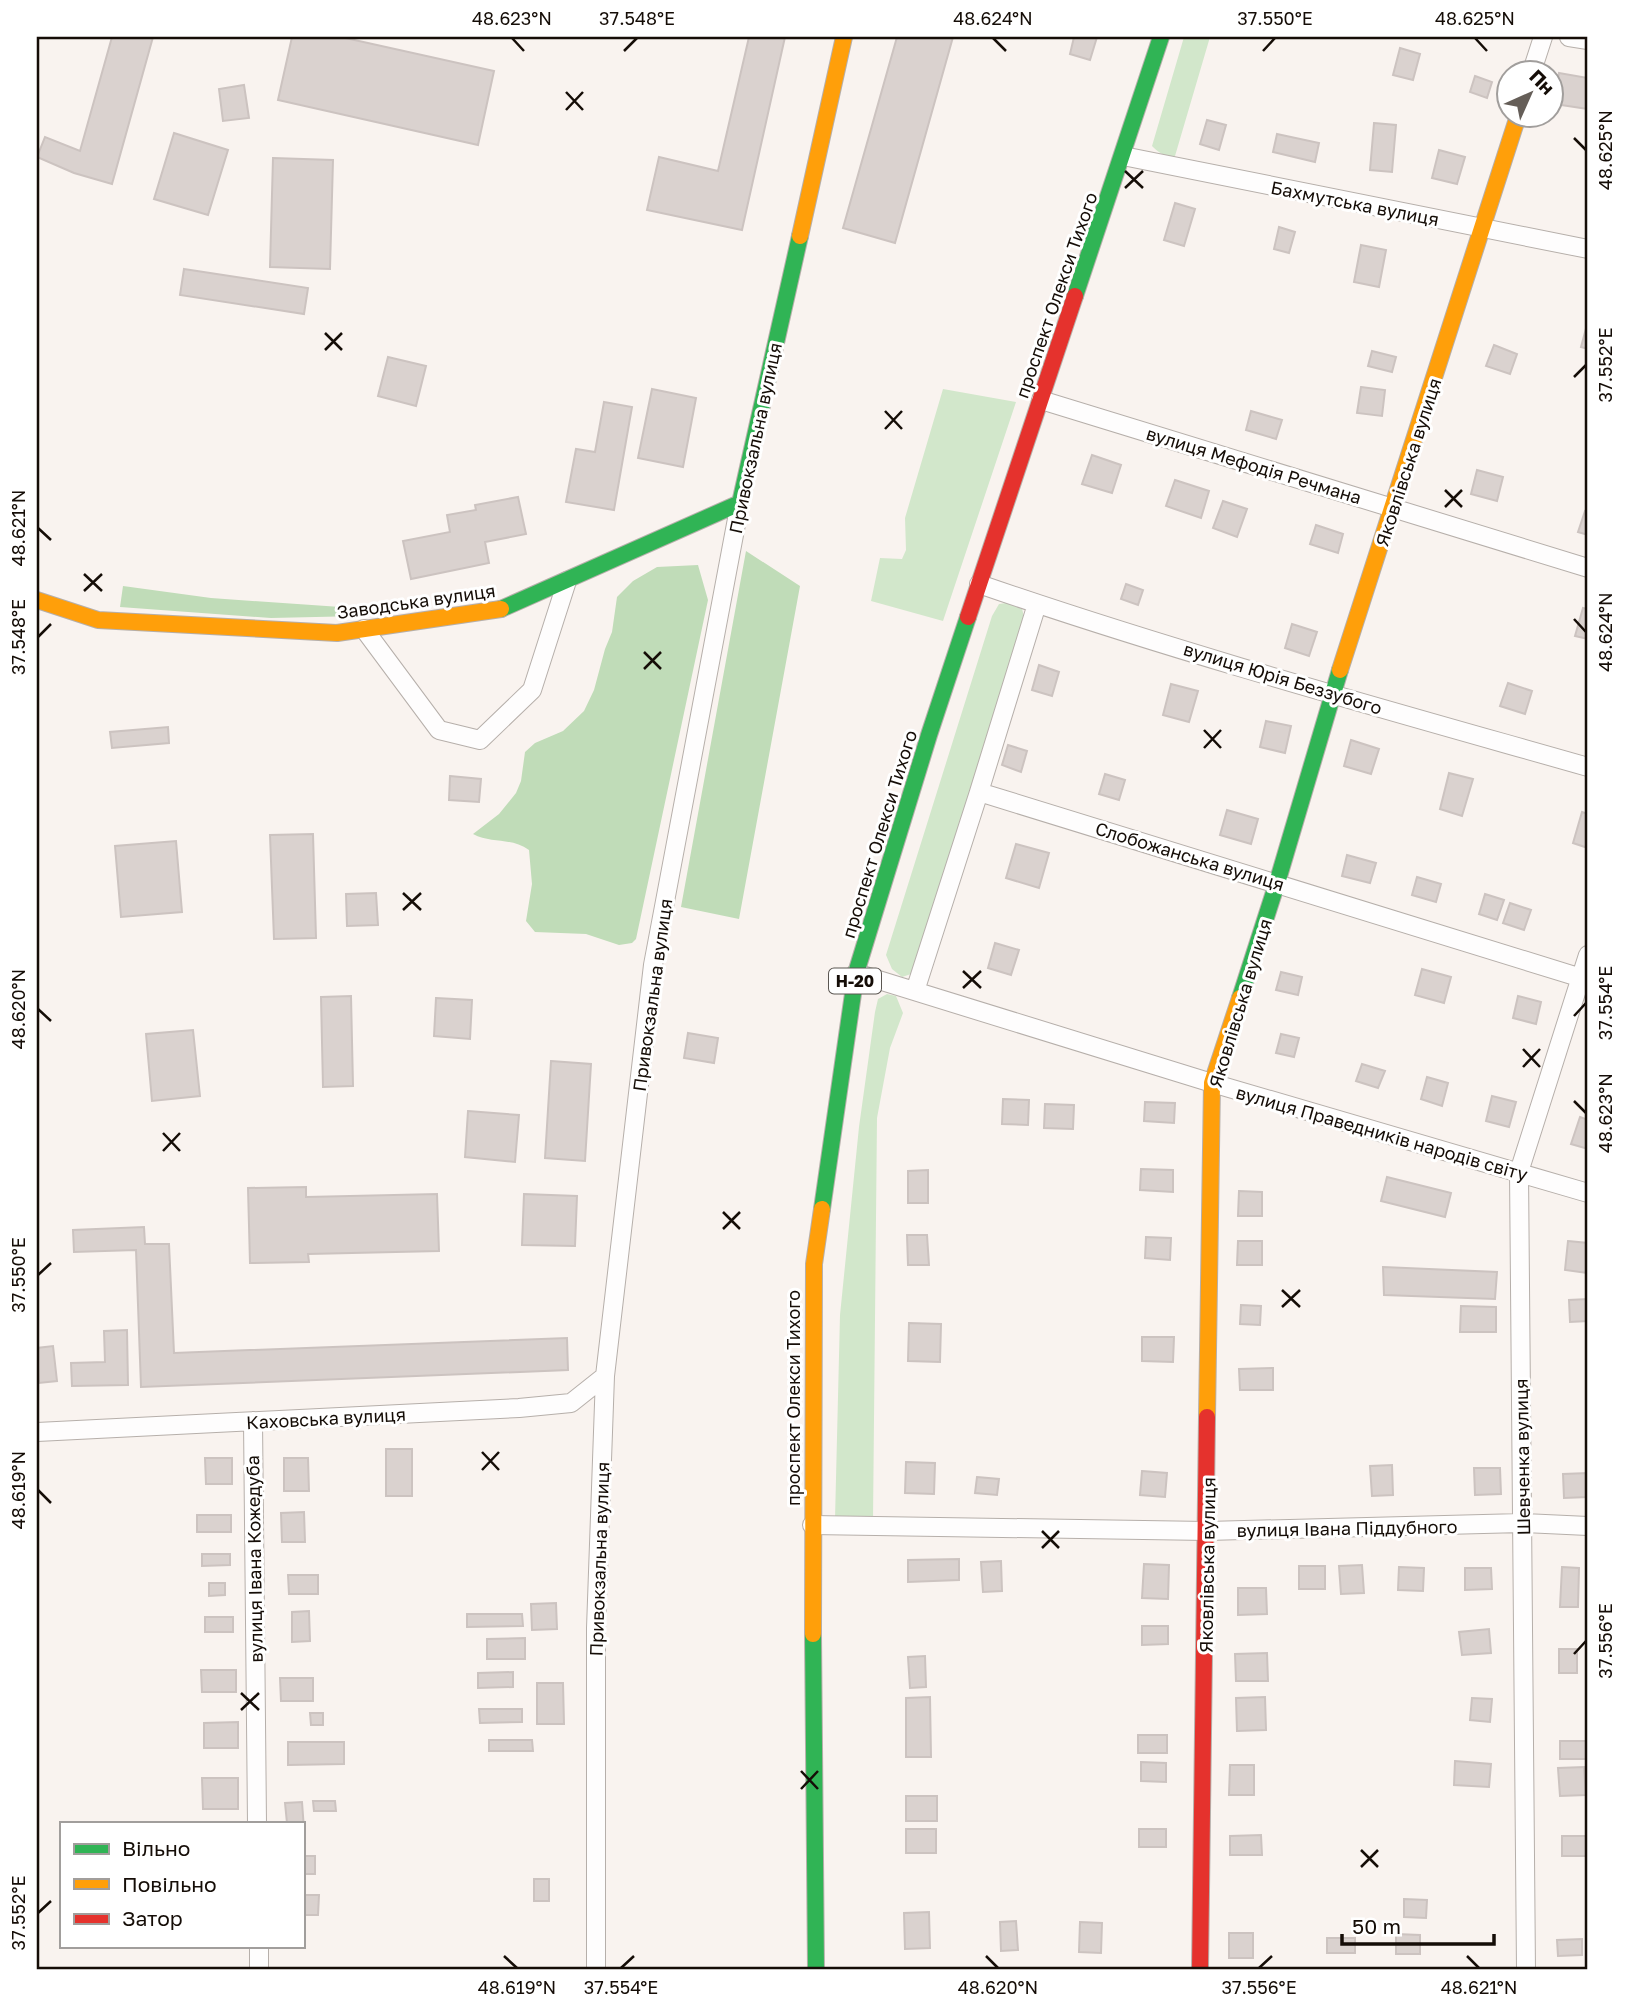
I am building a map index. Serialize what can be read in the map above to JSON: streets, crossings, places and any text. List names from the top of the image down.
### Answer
{
  "streets": {
    "street": [
      "Бахмутська вулиця",
      "проспект Олекси Тихого",
      "Привокзальна вулиця",
      "Яковлівська вулиця",
      "вулиця Мефодія Речмана",
      "Заводська вулиця",
      "вулиця Юрія Беззубого",
      "Слобожанська вулиця",
      "Н-20",
      "вулиця Праведників народів світу",
      "Каховська вулиця",
      "Шевченка вулиця",
      "вулиця Івана Піддубного",
      "вулиця Івана Кожедуба"
    ]
  },
  "crossings": [
    ["Бахмутська вулиця", "проспект Олекси Тихого"],
    ["Бахмутська вулиця", "Яковлівська вулиця"],
    ["проспект Олекси Тихого", "вулиця Мефодія Речмана"],
    ["проспект Олекси Тихого", "вулиця Юрія Беззубого"],
    ["проспект Олекси Тихого", "вулиця Праведників народів світу"],
    ["проспект Олекси Тихого", "вулиця Івана Піддубного"],
    ["Привокзальна вулиця", "Заводська вулиця"],
    ["Привокзальна вулиця", "Каховська вулиця"],
    ["Яковлівська вулиця", "вулиця Мефодія Речмана"],
    ["Яковлівська вулиця", "вулиця Юрія Беззубого"],
    ["Яковлівська вулиця", "Слобожанська вулиця"],
    ["Яковлівська вулиця", "вулиця Праведників народів світу"],
    ["Яковлівська вулиця", "вулиця Івана Піддубного"],
    ["Слобожанська вулиця", "Шевченка вулиця"],
    ["вулиця Праведників народів світу", "Шевченка вулиця"],
    ["Каховська вулиця", "вулиця Івана Кожедуба"],
    ["Шевченка вулиця", "вулиця Івана Піддубного"]
  ],
  "legend": ["Вільно", "Повільно", "Затор"],
  "scale_bar": "50 m",
  "north": "top right",
  "coordinates": [
    "48.623°N",
    "37.548°E",
    "48.624°N",
    "37.550°E",
    "48.625°N",
    "37.552°E",
    "48.621°N",
    "37.554°E",
    "48.620°N",
    "48.619°N",
    "37.556°E"
  ]
}
